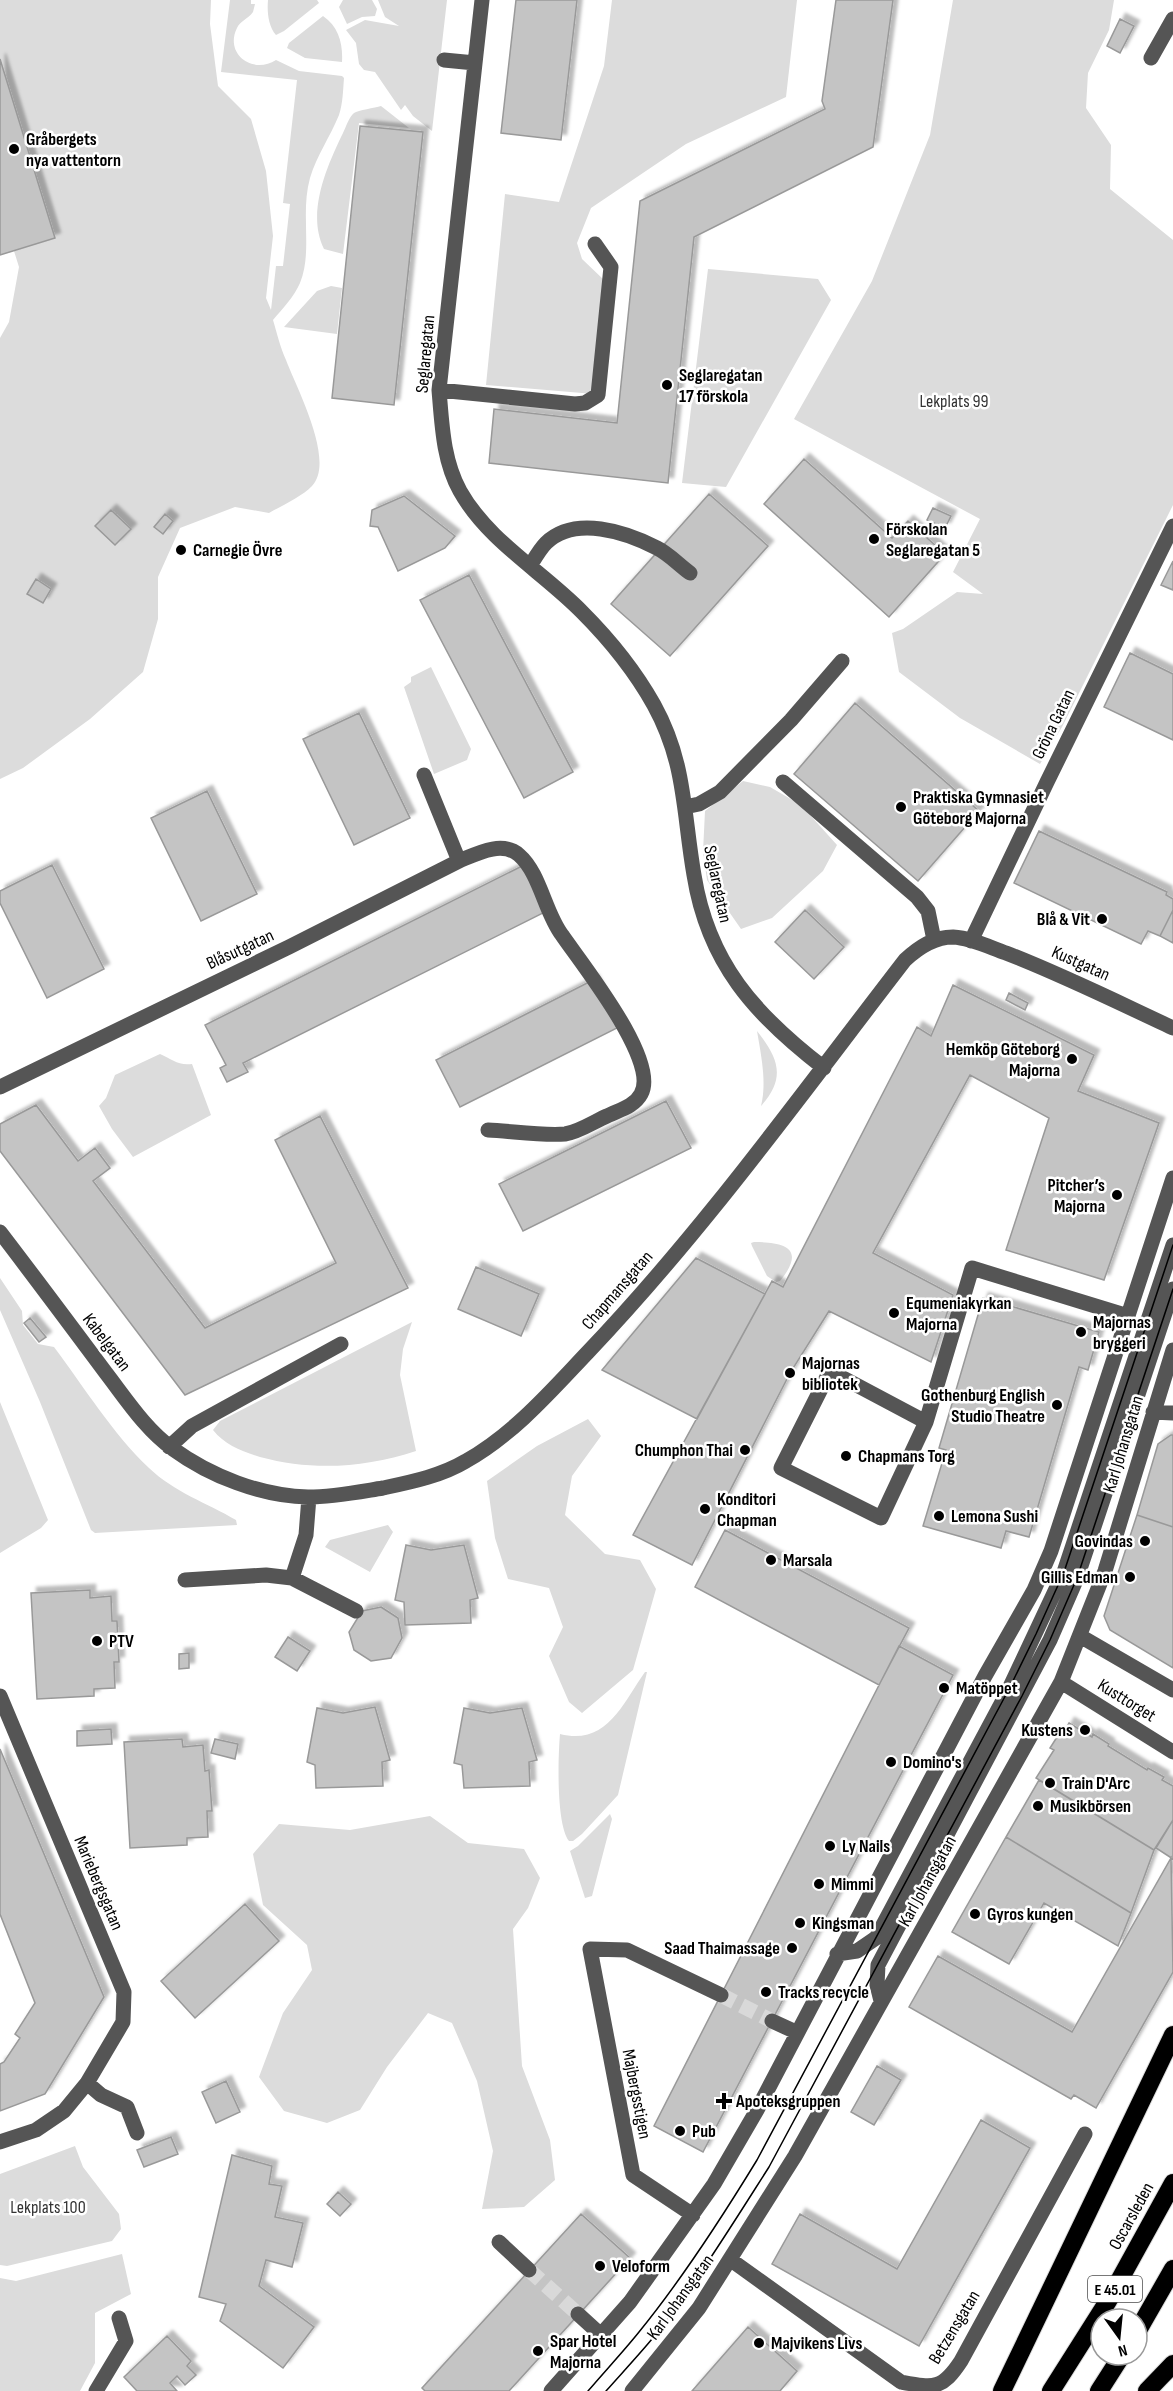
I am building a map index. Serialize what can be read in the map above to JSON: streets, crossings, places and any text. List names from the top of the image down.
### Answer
{
  "streets": {
    "highway": ["Oscarsleden", "E 45.01"],
    "street": [
      "Seglaregatan",
      "Gröna Gatan",
      "Blåsutgatan",
      "Kustgatan",
      "Chapmansgatan",
      "Kabelgatan",
      "Karl Johansgatan",
      "Kusttorget",
      "Mariebergsgatan",
      "Majbergsstigen",
      "Betzensgatan"
    ]
  },
  "crossings": [
    ["Seglaregatan", "Chapmansgatan"],
    ["Gröna Gatan", "Kustgatan"],
    ["Chapmansgatan", "Kabelgatan"],
    ["Karl Johansgatan", "Kusttorget"],
    ["Karl Johansgatan", "Majbergsstigen"],
    ["Karl Johansgatan", "Betzensgatan"]
  ],
  "parks": ["Lekplats 99", "Lekplats 100"],
  "places": {
    "other": [
      "Gråbergets nya vattentorn",
      "Seglaregatan 17 förskola",
      "Förskolan Seglaregatan 5",
      "Carnegie Övre",
      "Praktiska Gymnasiet Göteborg Majorna",
      "Blå & Vit",
      "Hemköp Göteborg Majorna",
      "Pitcher’s Majorna",
      "Equmeniakyrkan Majorna",
      "Majornas bryggeri",
      "Majornas bibliotek",
      "Gothenburg English Studio Theatre",
      "Chumphon Thai",
      "Chapmans Torg",
      "Konditori Chapman",
      "Lemona Sushi",
      "Govindas",
      "Marsala",
      "Gillis Edman",
      "PTV",
      "Matöppet",
      "Kustens",
      "Domino's",
      "Train D'Arc",
      "Musikbörsen",
      "Ly Nails",
      "Mimmi",
      "Gyros kungen",
      "Kingsman",
      "Saad Thaimassage",
      "Tracks recycle",
      "Pub",
      "Veloform",
      "Majvikens Livs",
      "Spar Hotel Majorna"
    ],
    "health": ["Apoteksgruppen"]
  },
  "north": "bottom"
}
